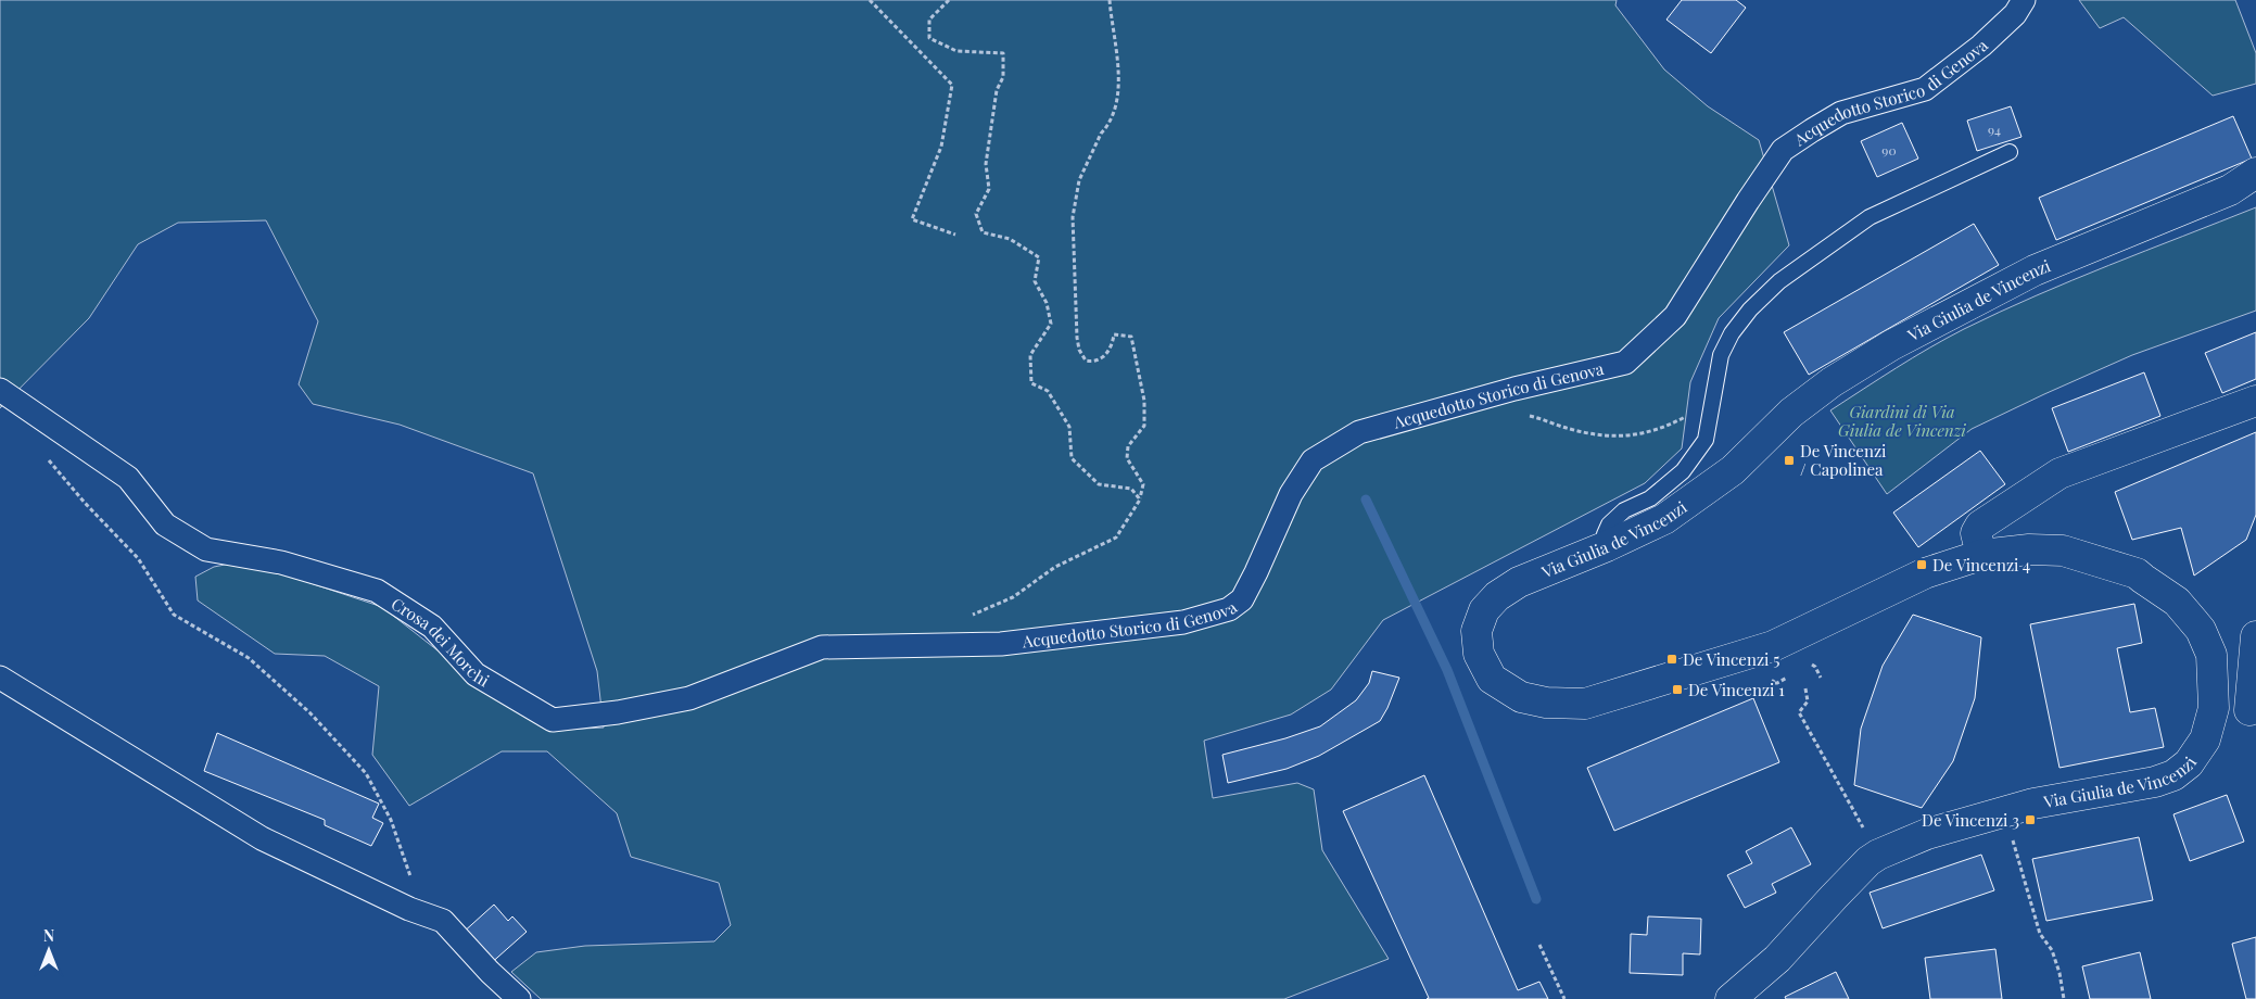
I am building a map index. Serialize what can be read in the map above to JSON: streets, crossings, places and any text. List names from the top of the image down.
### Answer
{
  "streets": {
    "street": ["Acquedotto Storico di Genova", "Via Giulia de Vincenzi", "Crosa dei Morchi"]
  },
  "crossings": [
    ["Acquedotto Storico di Genova", "Crosa dei Morchi"]
  ],
  "parks": ["Giardini di Via Giulia de Vincenzi"],
  "places": {
    "transit": [
      "De Vincenzi / Capolinea",
      "De Vincenzi 4",
      "De Vincenzi 5",
      "De Vincenzi 1",
      "De Vincenzi 3"
    ]
  },
  "house_numbers": ["94", "90"],
  "north": "top"
}
